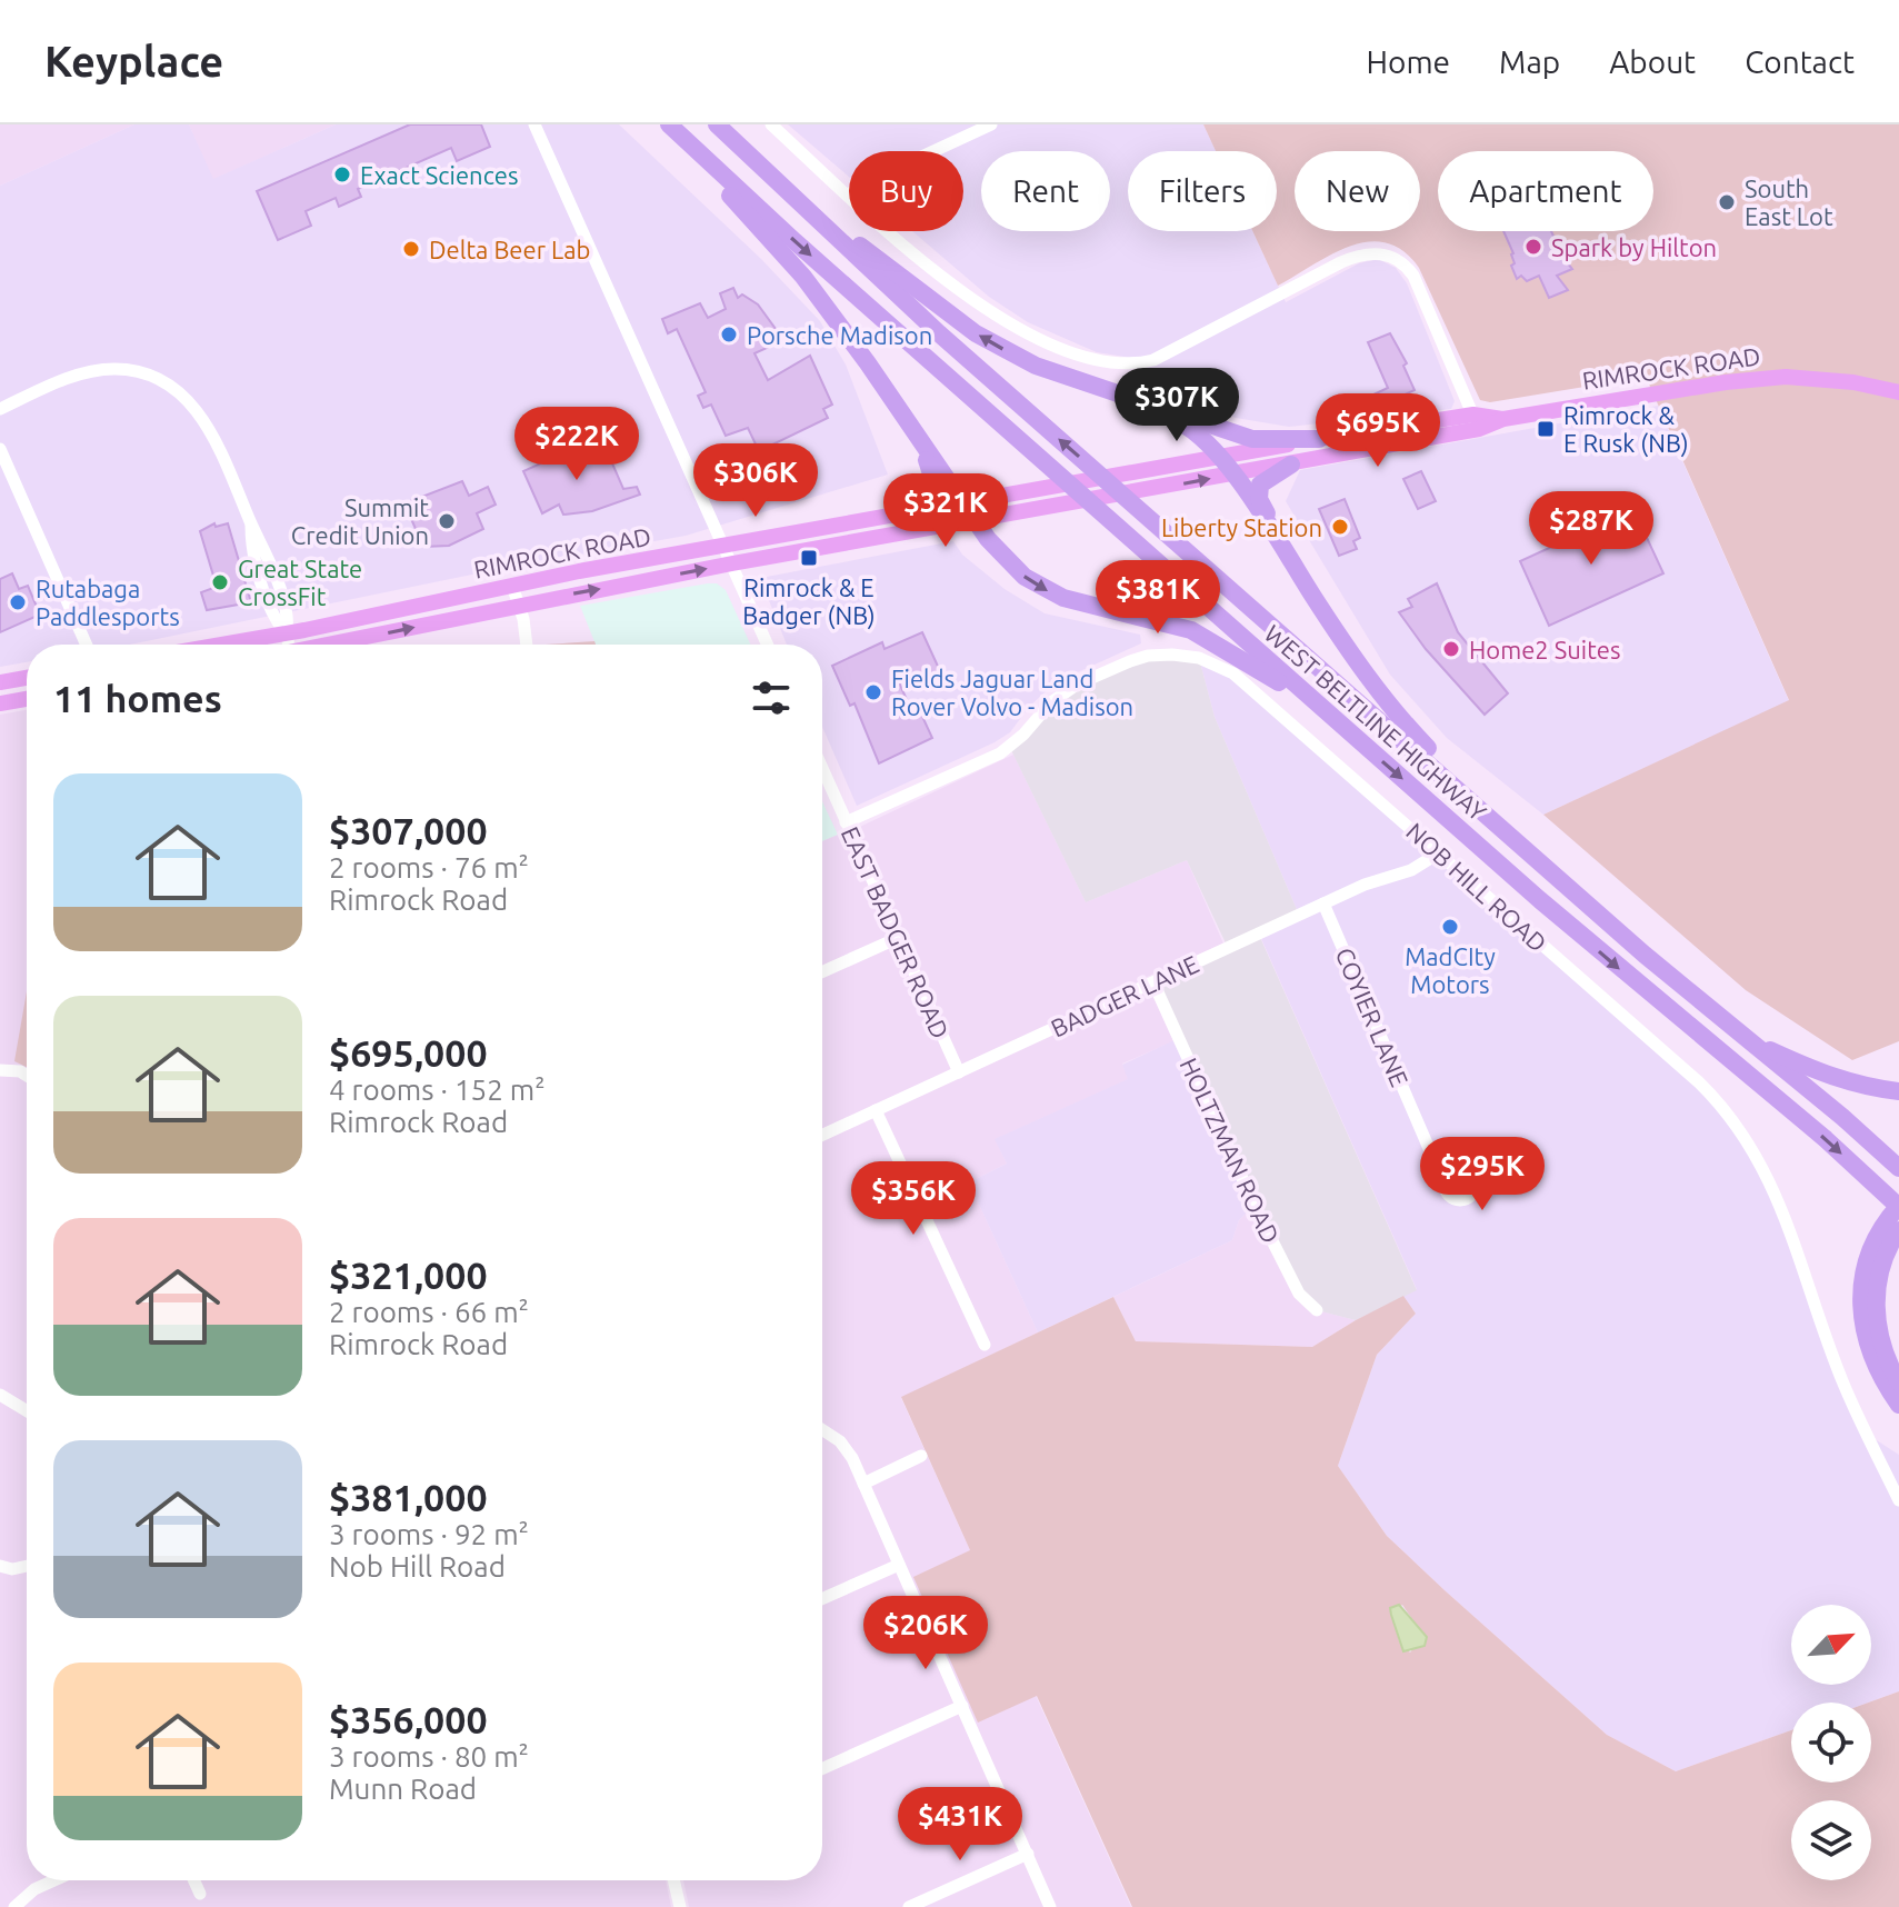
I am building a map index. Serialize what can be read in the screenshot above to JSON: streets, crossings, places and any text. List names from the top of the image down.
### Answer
{
  "streets": {
    "highway": ["WEST BELTLINE HIGHWAY"],
    "main road": ["RIMROCK ROAD"],
    "street": [
      "NOB HILL ROAD",
      "EAST BADGER ROAD",
      "BADGER LANE",
      "COYIER LANE",
      "HOLTZMAN ROAD"
    ]
  },
  "crossings": [
    ["NOB HILL ROAD", "EAST BADGER ROAD"],
    ["NOB HILL ROAD", "BADGER LANE"],
    ["EAST BADGER ROAD", "BADGER LANE"],
    ["BADGER LANE", "COYIER LANE"],
    ["BADGER LANE", "HOLTZMAN ROAD"]
  ],
  "places": {
    "other": [
      "Exact Sciences",
      "South East Lot",
      "Spark by Hilton",
      "Delta Beer Lab",
      "Porsche Madison",
      "Summit Credit Union",
      "Liberty Station",
      "Great State CrossFit",
      "Rutabaga Paddlesports",
      "Home2 Suites",
      "Fields Jaguar Land Rover Volvo - Madison",
      "MadCIty Motors"
    ],
    "transit": ["Rimrock & E Rusk (NB)", "Rimrock & E Badger (NB)"]
  },
  "north": "top right",
  "page": {
    "header": "Keyplace",
    "nav": [
      "Home",
      "Map",
      "About",
      "Contact"
    ],
    "chip": [
      "Buy",
      "Rent",
      "Filters",
      "New",
      "Apartment"
    ],
    "price": [
      "$307K",
      "$695K",
      "$222K",
      "$306K",
      "$321K",
      "$287K",
      "$381K",
      "$295K",
      "$356K",
      "$206K",
      "$431K"
    ],
    "heading": "11 homes",
    "list": [
      {
        "name": "$307,000",
        "note": "2 rooms · 76 m² · Rimrock Road"
      },
      {
        "name": "$695,000",
        "note": "4 rooms · 152 m² · Rimrock Road"
      },
      {
        "name": "$321,000",
        "note": "2 rooms · 66 m² · Rimrock Road"
      },
      {
        "name": "$381,000",
        "note": "3 rooms · 92 m² · Nob Hill Road"
      },
      {
        "name": "$356,000",
        "note": "3 rooms · 80 m² · Munn Road"
      }
    ]
  }
}
